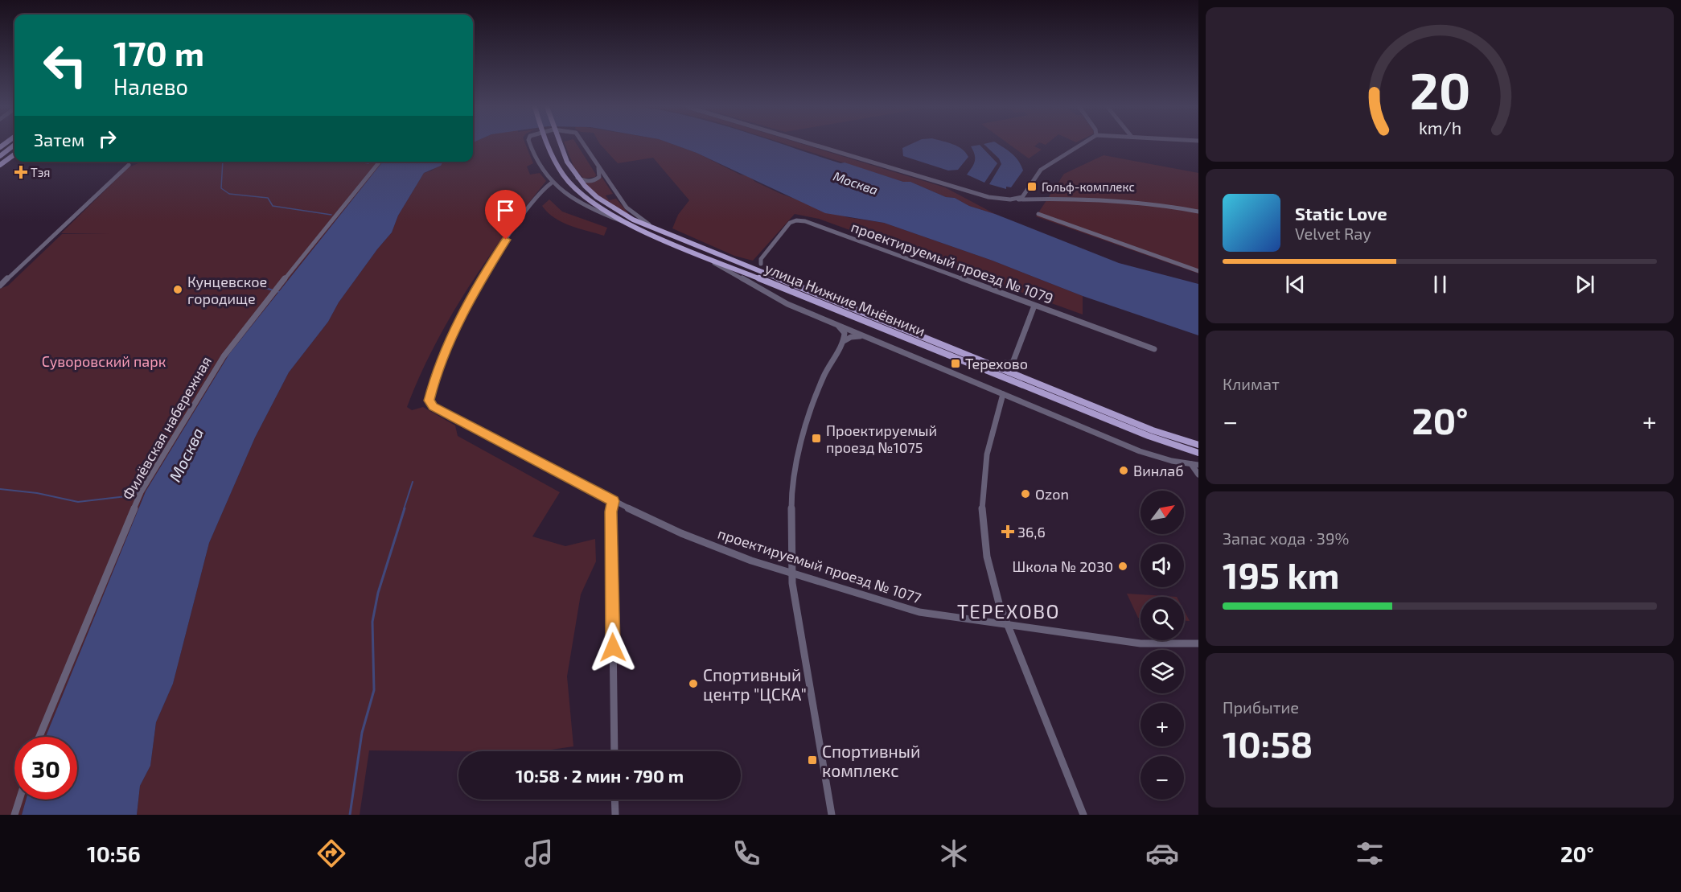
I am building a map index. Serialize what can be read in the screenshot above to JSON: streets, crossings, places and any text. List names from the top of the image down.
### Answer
{
  "streets": {
    "main road": ["улица Нижние Мнёвники"],
    "street": ["проектируемый проезд № 1079", "Филёвская набережная", "проектируемый проезд № 1077"]
  },
  "districts": ["ТЕРЕХОВО"],
  "water": ["Москва"],
  "parks": ["Суворовский парк"],
  "places": {
    "health": ["Тэя", "36,6"],
    "transit": [
      "Гольф-комплекс",
      "Терехово",
      "Проектируемый проезд №1075",
      "Спортивный комплекс"
    ],
    "other": [
      "Кунцевское городище",
      "Винлаб",
      "Ozon",
      "Школа № 2030",
      "Спортивный центр \"ЦСКА\""
    ]
  },
  "north": "top right",
  "page": {
    "turn": ["170 m", "Налево"],
    "then": "Затем",
    "song": ["Static Love", "Velvet Ray"],
    "tile": [
      "Климат",
      ["Запас хода · 39%", "195 km"],
      ["Прибытие", "10:58"]
    ],
    "heat": ["−", "20°", "+"],
    "map_buttons": ["+", "−"],
    "limit": "30",
    "trip": "10:58 · 2 мин · 790 m",
    "tabs": ["10:56", "20°"],
    "gauge": ["20", "km/h"]
  }
}
